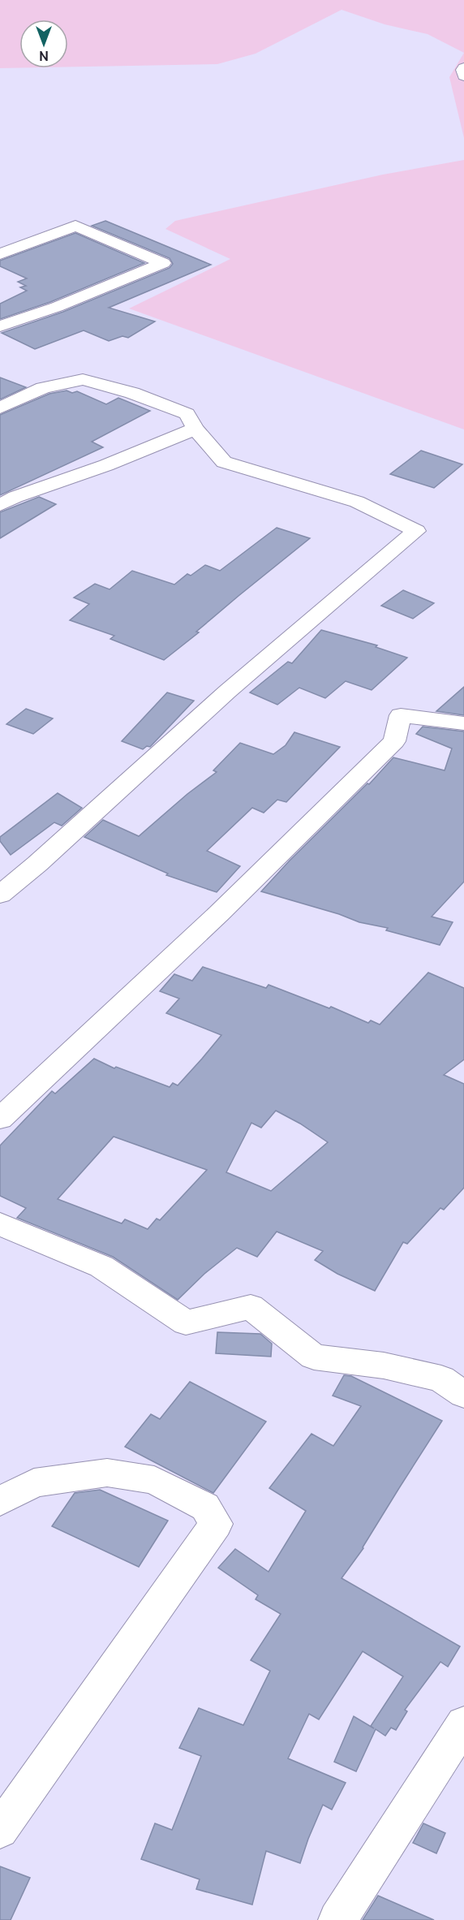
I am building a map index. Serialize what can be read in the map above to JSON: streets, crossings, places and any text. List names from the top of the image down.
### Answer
{
  "north": "bottom"
}
